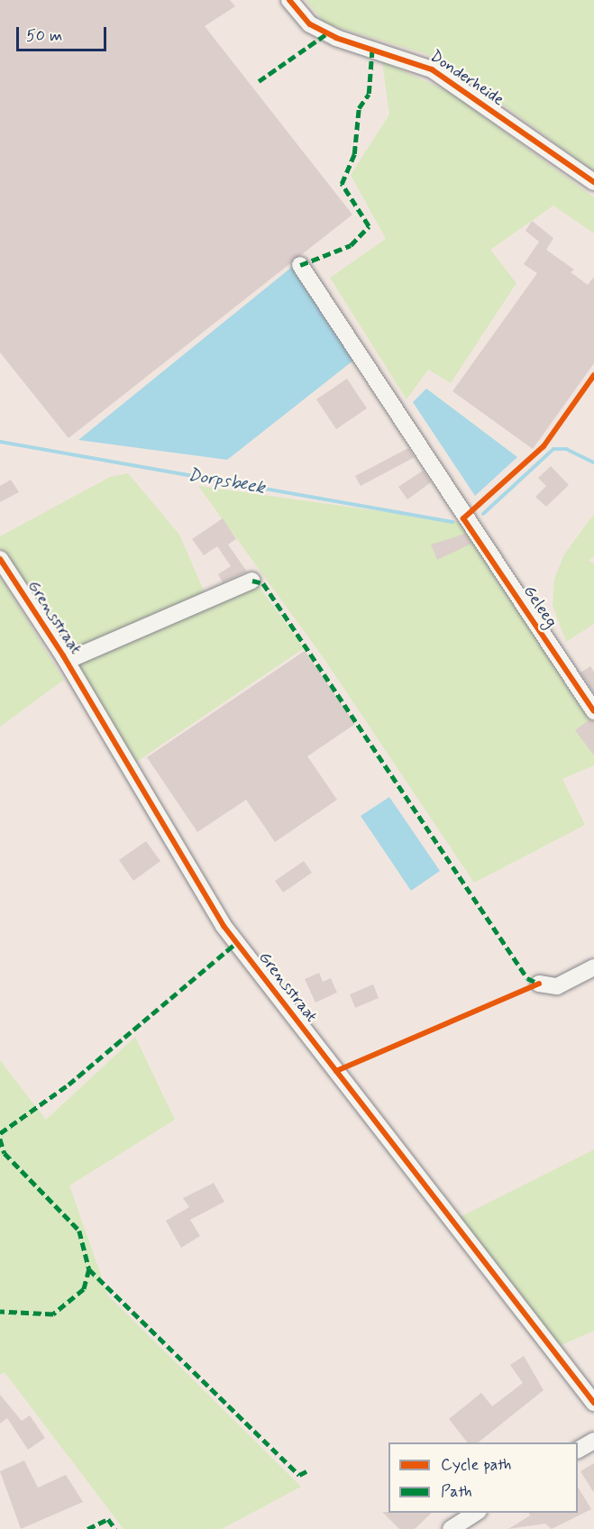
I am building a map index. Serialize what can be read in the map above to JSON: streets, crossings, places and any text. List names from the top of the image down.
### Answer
{
  "streets": {
    "street": ["Donderheide", "Geleeg", "Grensstraat"]
  },
  "water": ["Dorpsbeek"],
  "legend": ["Cycle path", "Path"],
  "scale_bar": "50 m"
}
